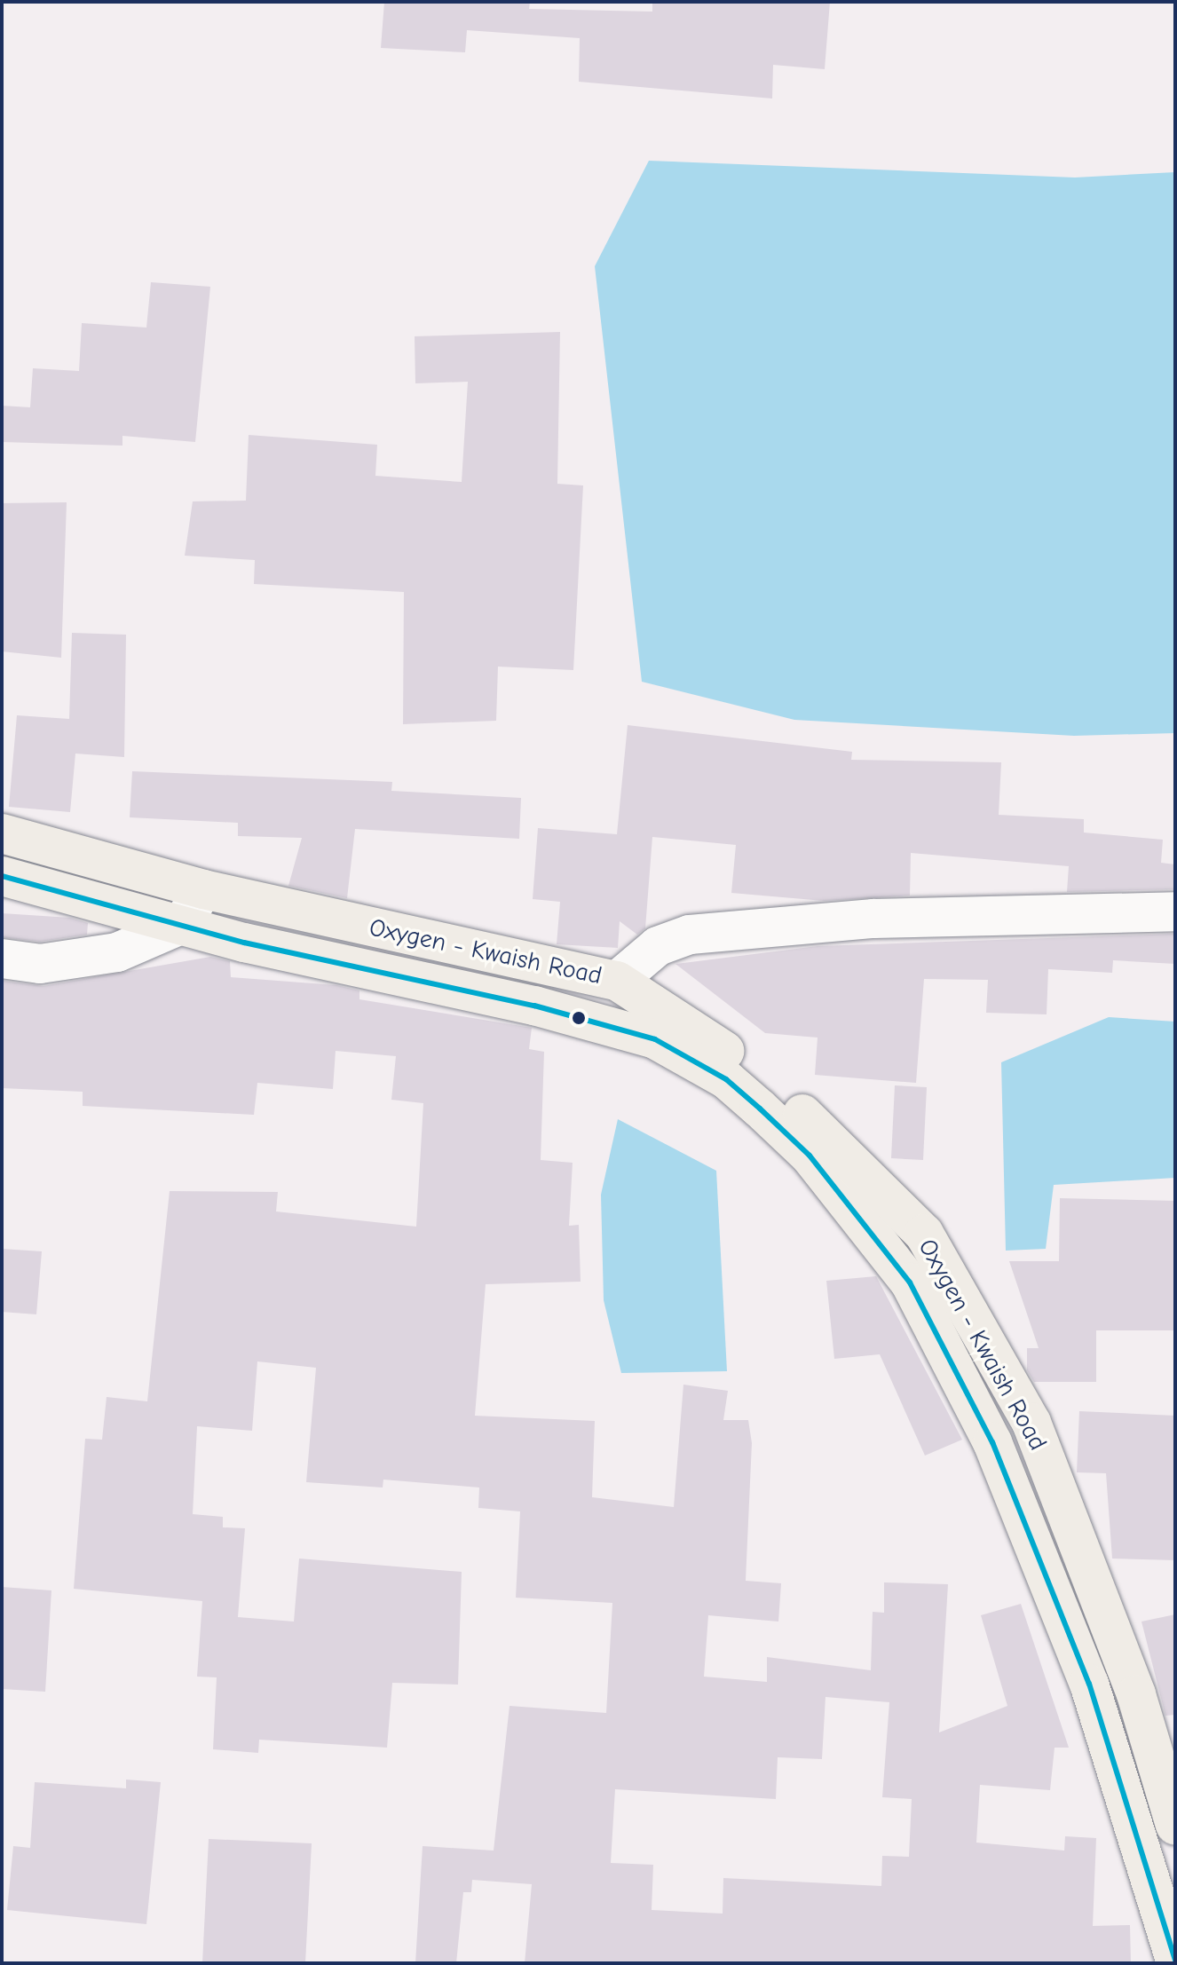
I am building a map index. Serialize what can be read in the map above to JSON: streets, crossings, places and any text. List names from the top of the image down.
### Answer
{
  "streets": {
    "main road": ["Oxygen - Kwaish Road"]
  }
}
